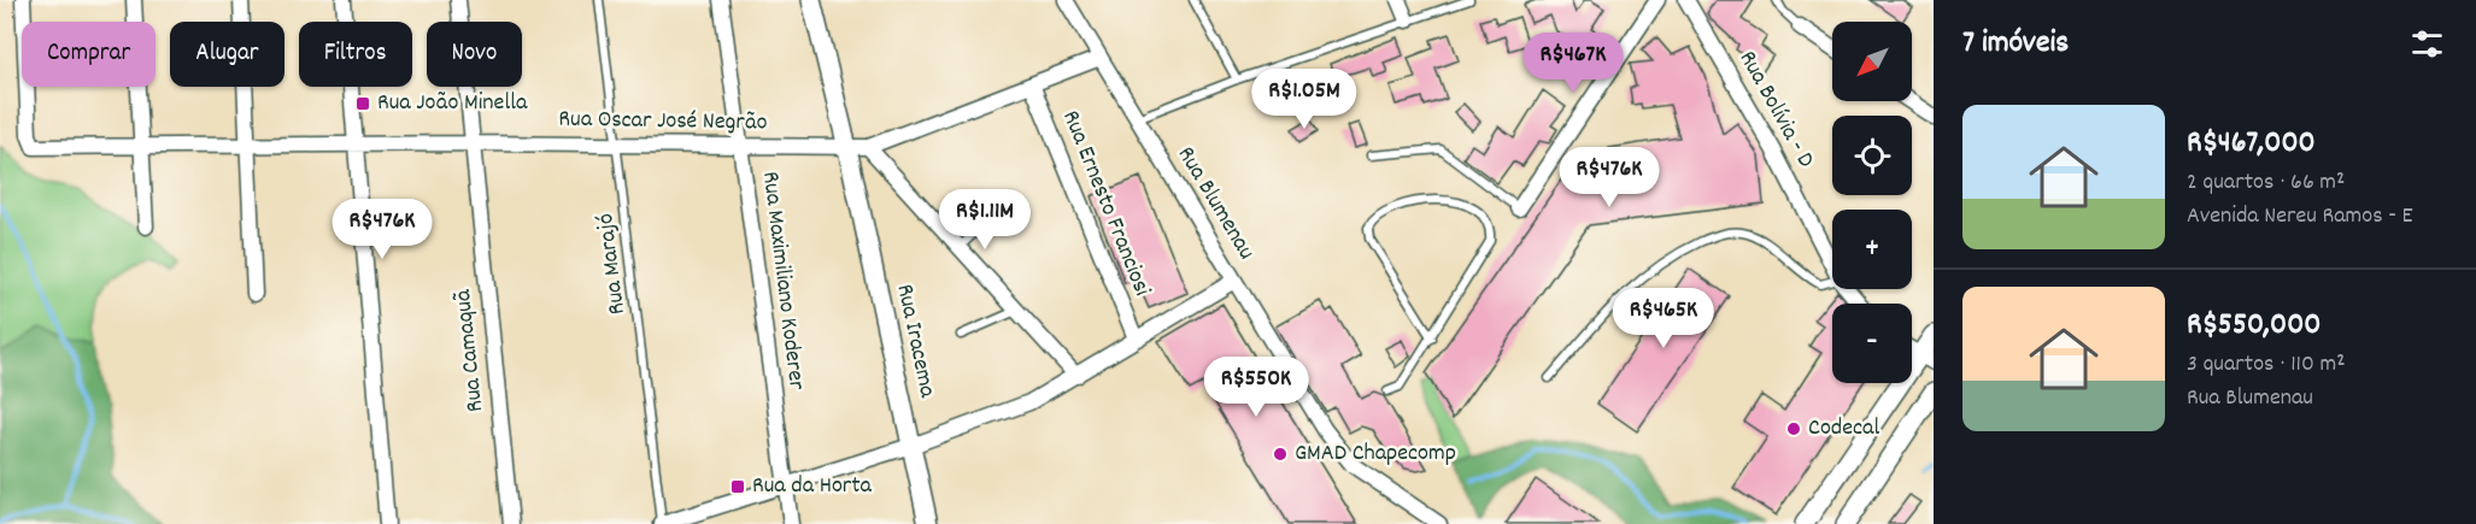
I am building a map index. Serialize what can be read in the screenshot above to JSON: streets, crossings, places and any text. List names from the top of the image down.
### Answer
{
  "streets": {
    "street": [
      "Rua Bolívia - D",
      "Rua Oscar José Negrão",
      "Rua Ernesto Franciosi",
      "Rua Blumenau",
      "Rua Maximiliano Koderer",
      "Rua Iracema",
      "Rua Camaquã"
    ],
    "lane": ["Rua Marajó"]
  },
  "crossings": [
    ["Rua Oscar José Negrão", "Rua Ernesto Franciosi"],
    ["Rua Oscar José Negrão", "Rua Blumenau"],
    ["Rua Oscar José Negrão", "Rua Marajó"],
    ["Rua Oscar José Negrão", "Rua Maximiliano Koderer"],
    ["Rua Oscar José Negrão", "Rua Iracema"],
    ["Rua Oscar José Negrão", "Rua Camaquã"]
  ],
  "places": {
    "transit": ["Rua João Minella", "Rua da Horta"],
    "other": ["Codecal", "GMAD Chapecomp"]
  },
  "north": "bottom left",
  "page": {
    "heading": "7 imóveis",
    "map_buttons": ["+", "−"],
    "chip": [
      "Comprar",
      "Alugar",
      "Filtros",
      "Novo"
    ],
    "price": [
      "R$467K",
      "R$1.05M",
      "R$476K",
      "R$1.11M",
      "R$476K",
      "R$465K",
      "R$550K"
    ],
    "list": [
      {
        "name": "R$467,000",
        "note": "2 quartos · 66 m² · Avenida Nereu Ramos - E"
      },
      {
        "name": "R$550,000",
        "note": "3 quartos · 110 m² · Rua Blumenau"
      }
    ]
  }
}
